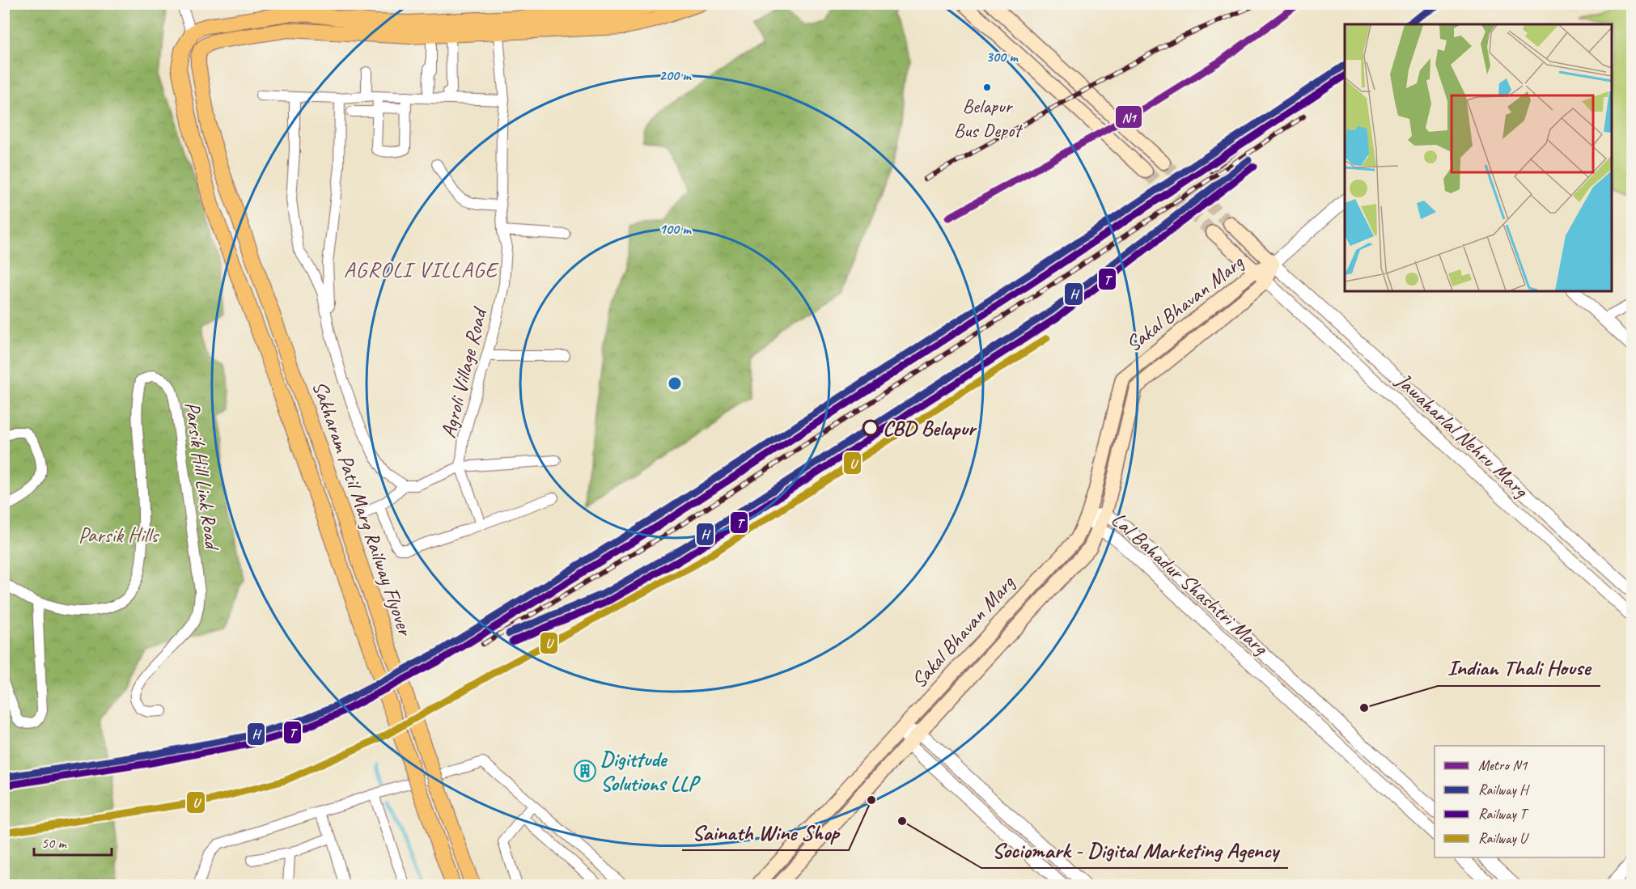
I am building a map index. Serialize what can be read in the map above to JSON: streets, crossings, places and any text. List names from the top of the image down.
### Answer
{
  "streets": {
    "main road": ["Sakal Bhavan Marg", "Sakharam Patil Marg Railway Flyover"],
    "street": [
      "Agroli Village Road",
      "Jawaharlal Nehru Marg",
      "Parsik Hill Link Road",
      "Lal Bahadur Shashtri Marg"
    ]
  },
  "crossings": [
    ["Sakal Bhavan Marg", "Jawaharlal Nehru Marg"],
    ["Sakal Bhavan Marg", "Lal Bahadur Shashtri Marg"],
    ["Agroli Village Road", "Sakharam Patil Marg Railway Flyover"]
  ],
  "districts": ["AGROLI VILLAGE"],
  "parks": ["Parsik Hills"],
  "places": {
    "other": [
      "Belapur Bus Depot",
      "CBD Belapur",
      "Indian Thali House",
      "Sainath Wine Shop",
      "Sociomark - Digital Marketing Agency"
    ],
    "building": ["Digittude Solutions LLP"]
  },
  "lines": [
    "metro line N1",
    "rail line H",
    "rail line T",
    "rail line U"
  ],
  "legend": [
    "Metro N1",
    "Railway H",
    "Railway T",
    "Railway U"
  ],
  "scale_bar": "50 m",
  "rings": ["300 m", "200 m", "100 m"]
}
